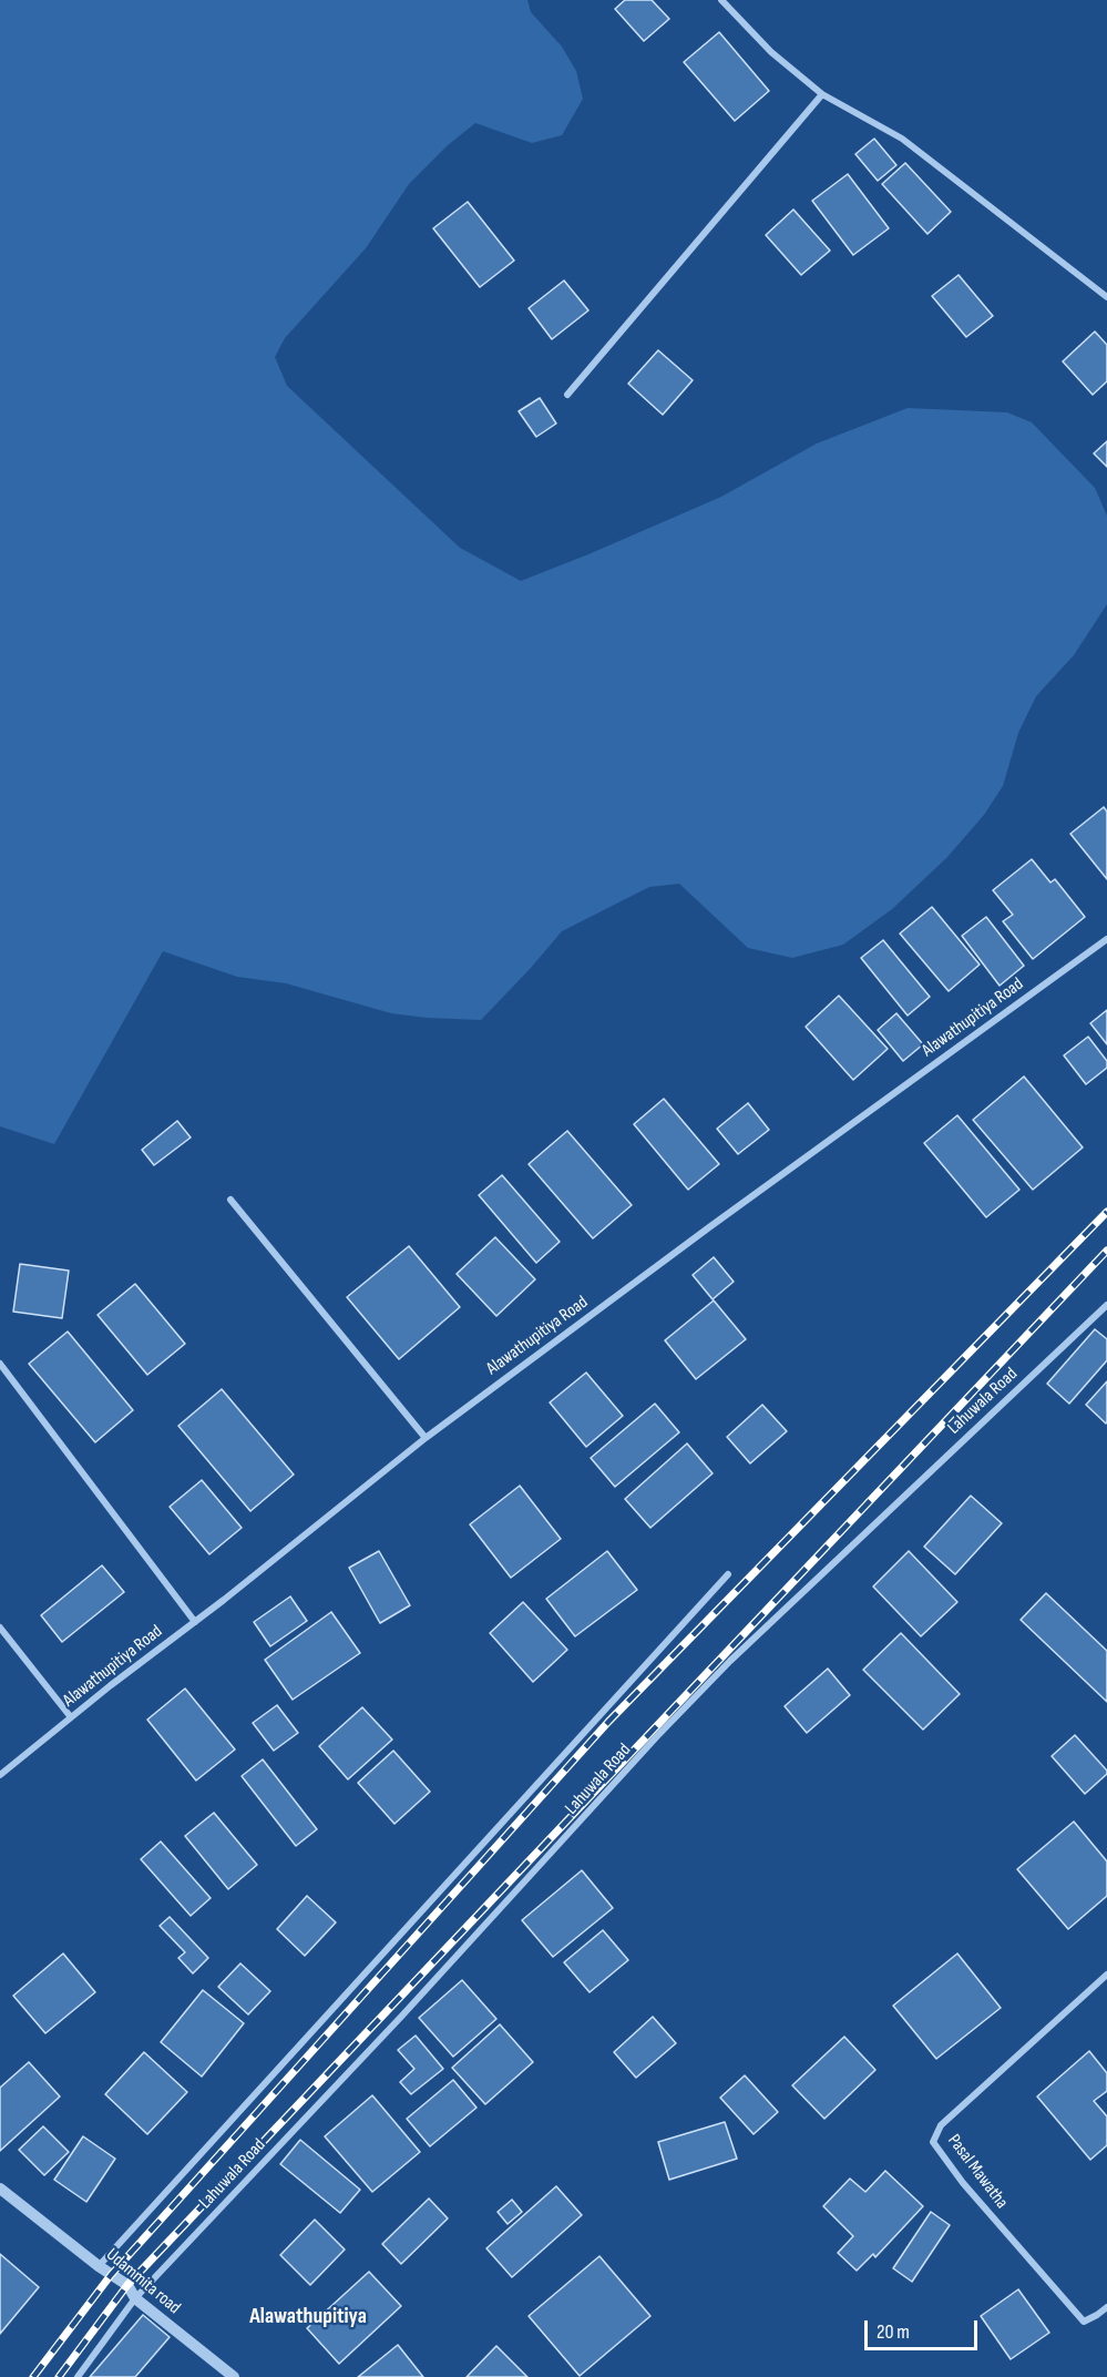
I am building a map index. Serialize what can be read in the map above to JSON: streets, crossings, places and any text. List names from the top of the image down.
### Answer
{
  "streets": {
    "street": [
      "Alawathupitiya Road",
      "Lahuwala Road",
      "Pasal Mawatha",
      "Udammita road"
    ]
  },
  "crossings": [
    ["Lahuwala Road", "Udammita road"]
  ],
  "districts": ["Alawathupitiya"],
  "scale_bar": "20 m"
}
